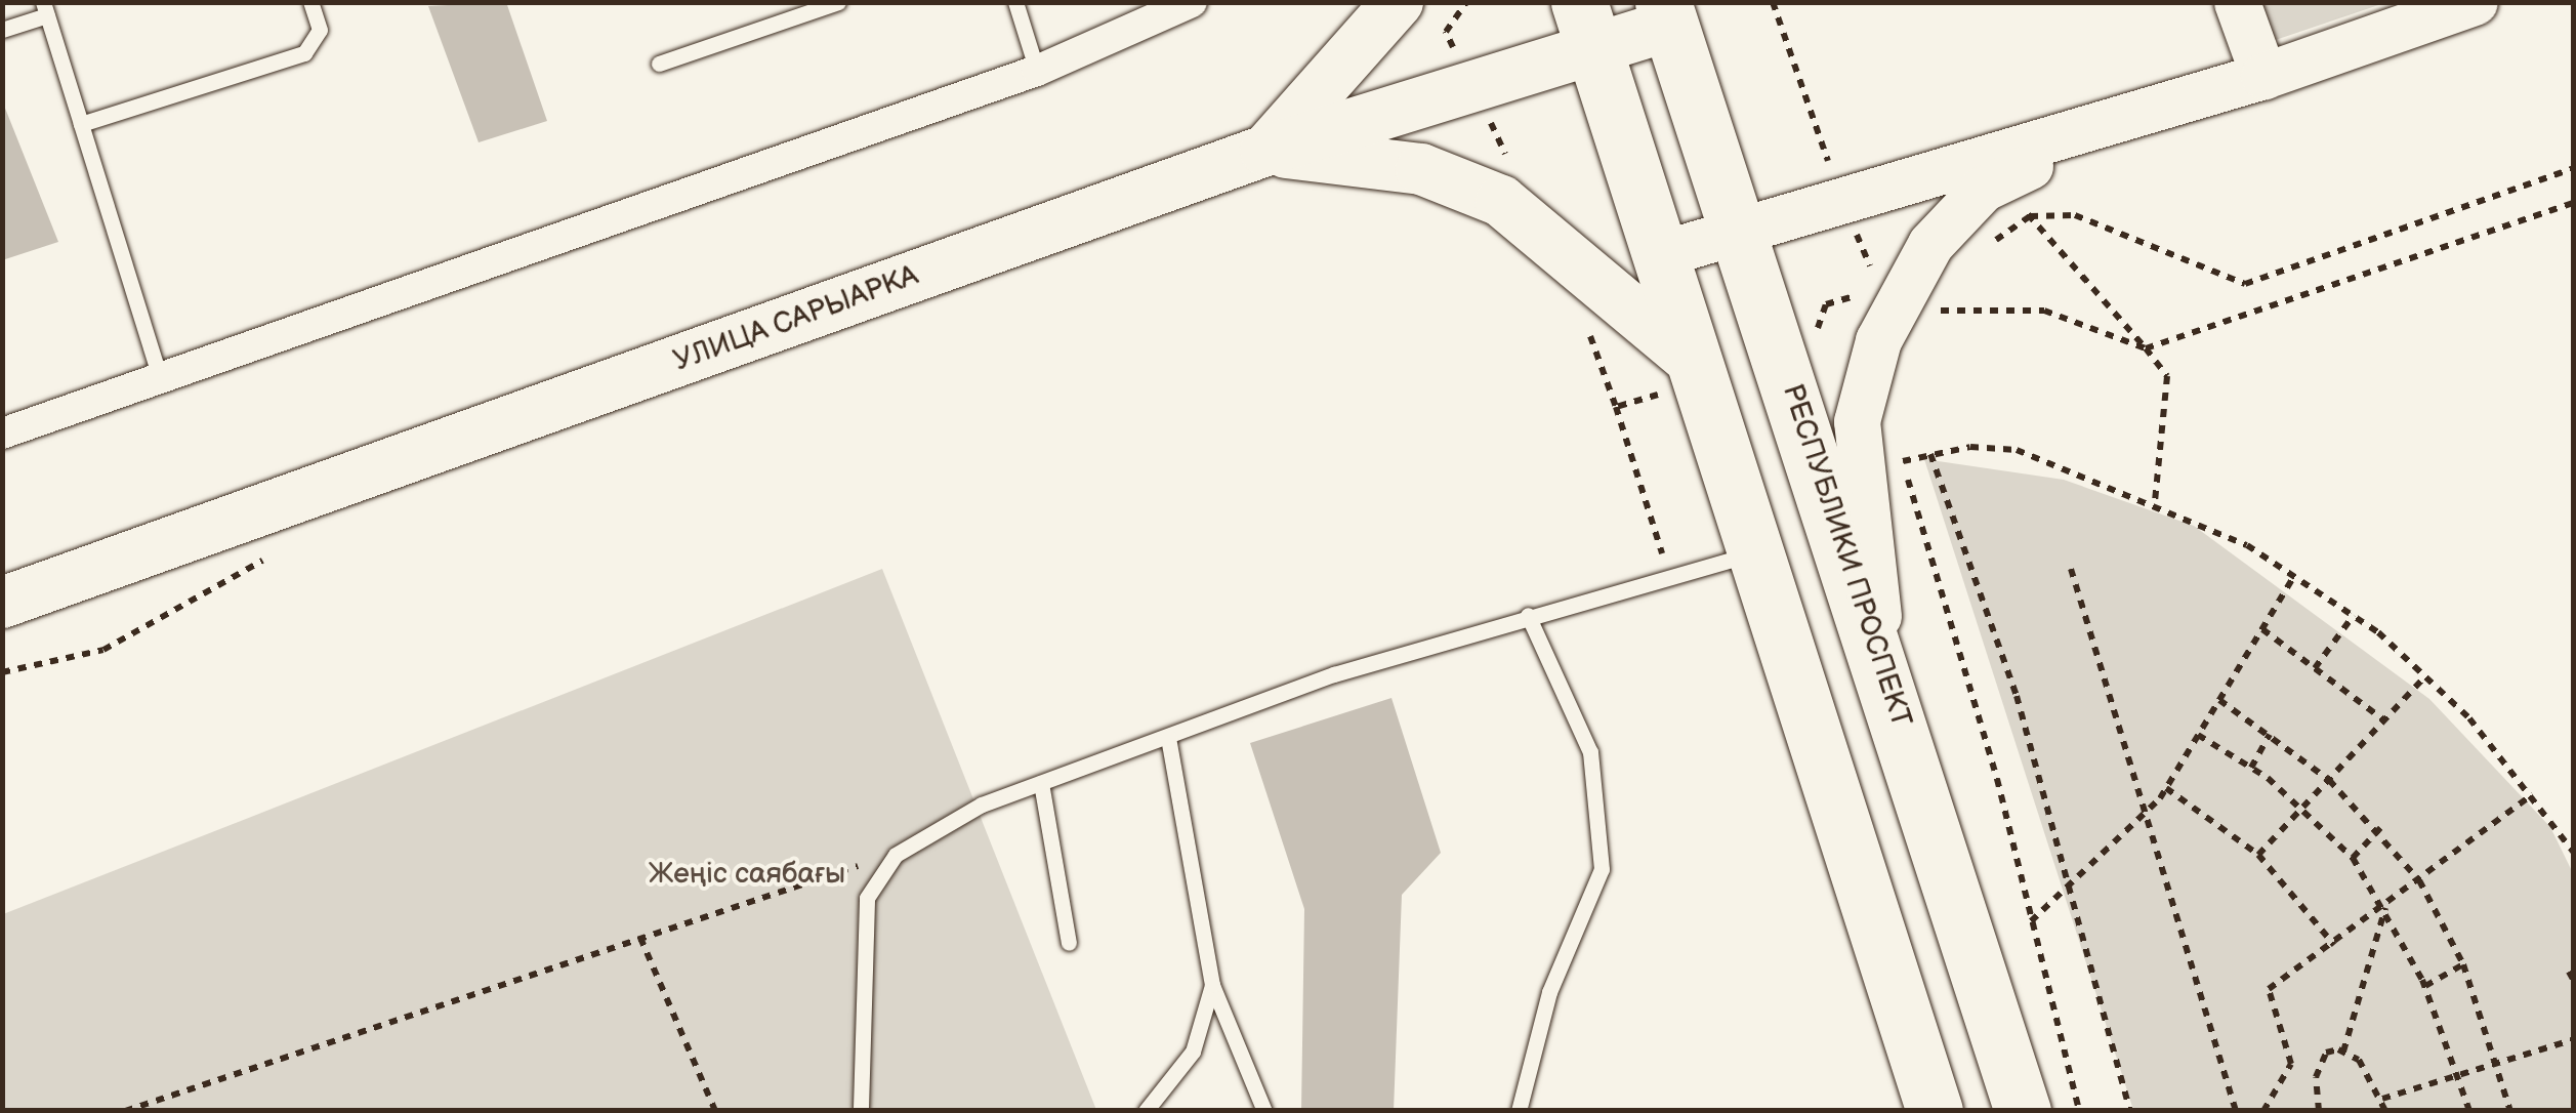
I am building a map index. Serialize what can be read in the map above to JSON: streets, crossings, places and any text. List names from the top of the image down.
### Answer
{
  "streets": {
    "highway": ["РЕСПУБЛИКИ ПРОСПЕКТ"],
    "main road": ["УЛИЦА САРЫАРКА"]
  },
  "crossings": [
    ["УЛИЦА САРЫАРКА", "РЕСПУБЛИКИ ПРОСПЕКТ"]
  ],
  "parks": ["Жеңіс саябағы"]
}
